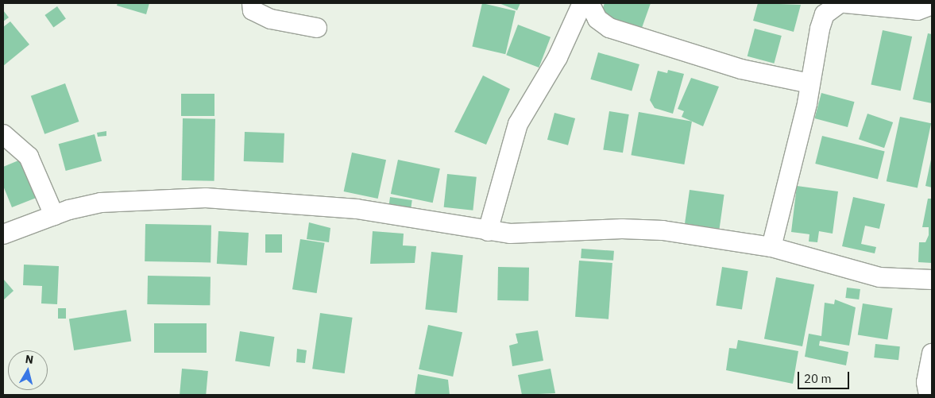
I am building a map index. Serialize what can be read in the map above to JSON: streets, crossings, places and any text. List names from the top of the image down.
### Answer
{
  "scale_bar": "20 m",
  "north": "top"
}
